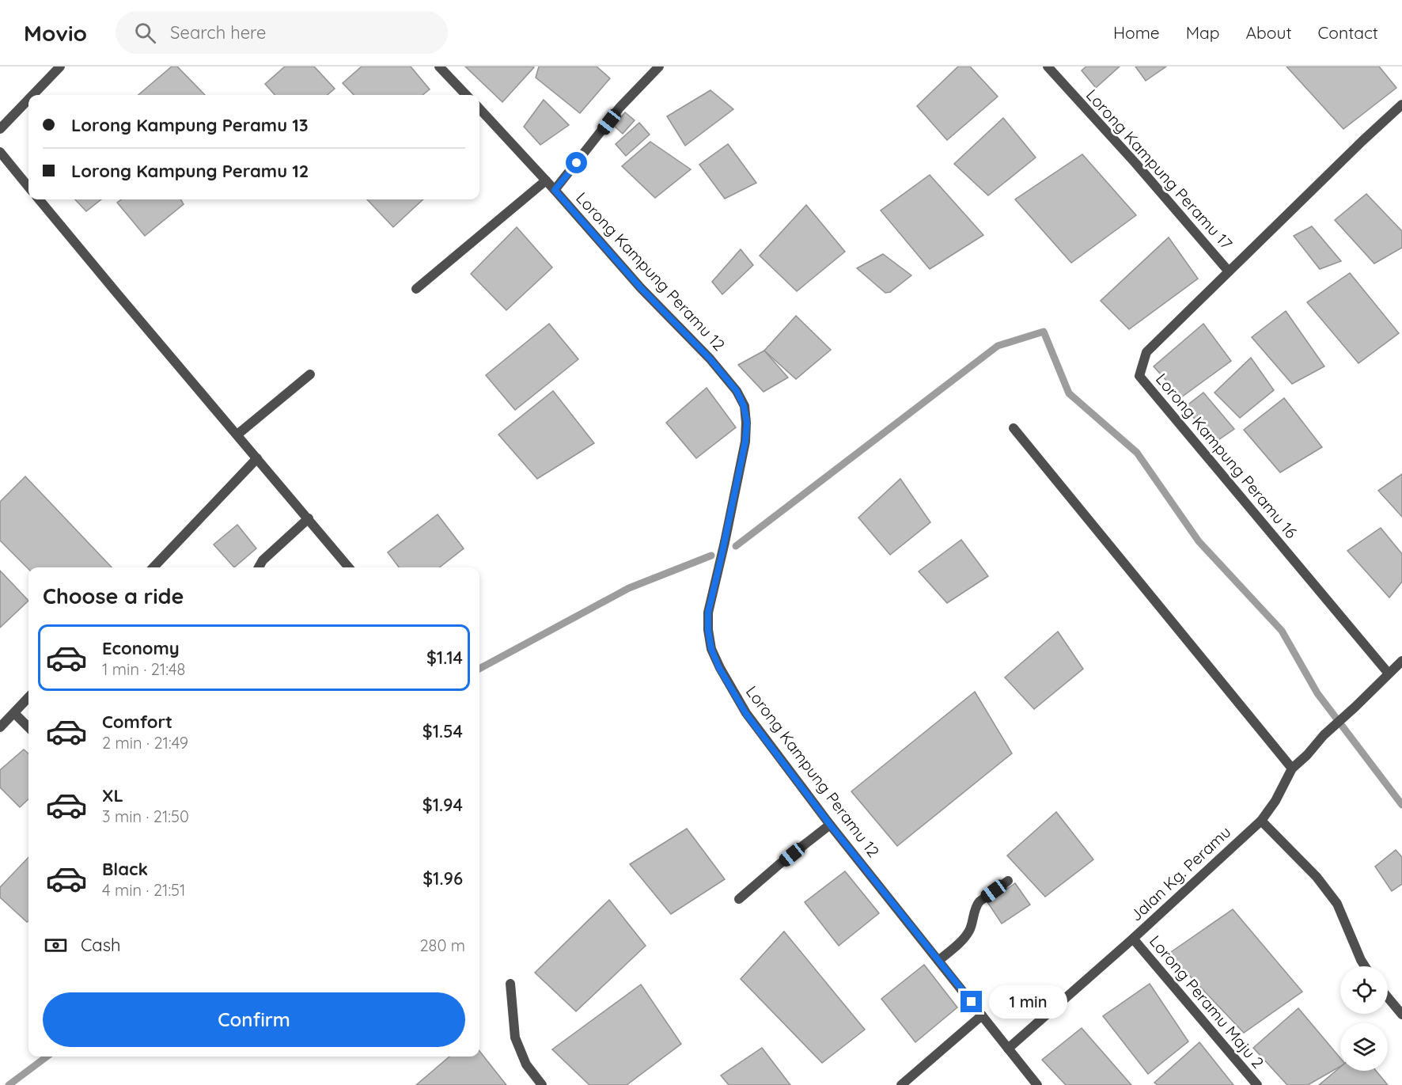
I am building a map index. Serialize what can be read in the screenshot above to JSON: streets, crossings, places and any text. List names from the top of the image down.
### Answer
{
  "streets": {
    "street": [
      "Lorong Kampung Peramu 17",
      "Lorong Kampung Peramu 12",
      "Lorong Kampung Peramu 16",
      "Jalan Kg. Peramu",
      "Lorong Peramu Maju 2"
    ]
  },
  "crossings": [
    ["Lorong Kampung Peramu 17", "Lorong Kampung Peramu 16"],
    ["Lorong Kampung Peramu 12", "Jalan Kg. Peramu"],
    ["Lorong Kampung Peramu 16", "Jalan Kg. Peramu"],
    ["Jalan Kg. Peramu", "Lorong Peramu Maju 2"]
  ],
  "page": {
    "header": "Movio",
    "search": "Search here",
    "nav": [
      "Home",
      "Map",
      "About",
      "Contact"
    ],
    "banner": ["Lorong Kampung Peramu 13", "Lorong Kampung Peramu 12"],
    "heading": "Choose a ride",
    "list": [
      {
        "name": "Economy",
        "note": "1 min · 21:48",
        "value": "$1.14"
      },
      {
        "name": "Comfort",
        "note": "2 min · 21:49",
        "value": "$1.54"
      },
      {
        "name": "XL",
        "note": "3 min · 21:50",
        "value": "$1.94"
      },
      {
        "name": "Black",
        "note": "4 min · 21:51",
        "value": "$1.96"
      }
    ],
    "pay": ["Cash", "280 m"],
    "buttons": "Confirm",
    "bubble": "1 min"
  }
}
